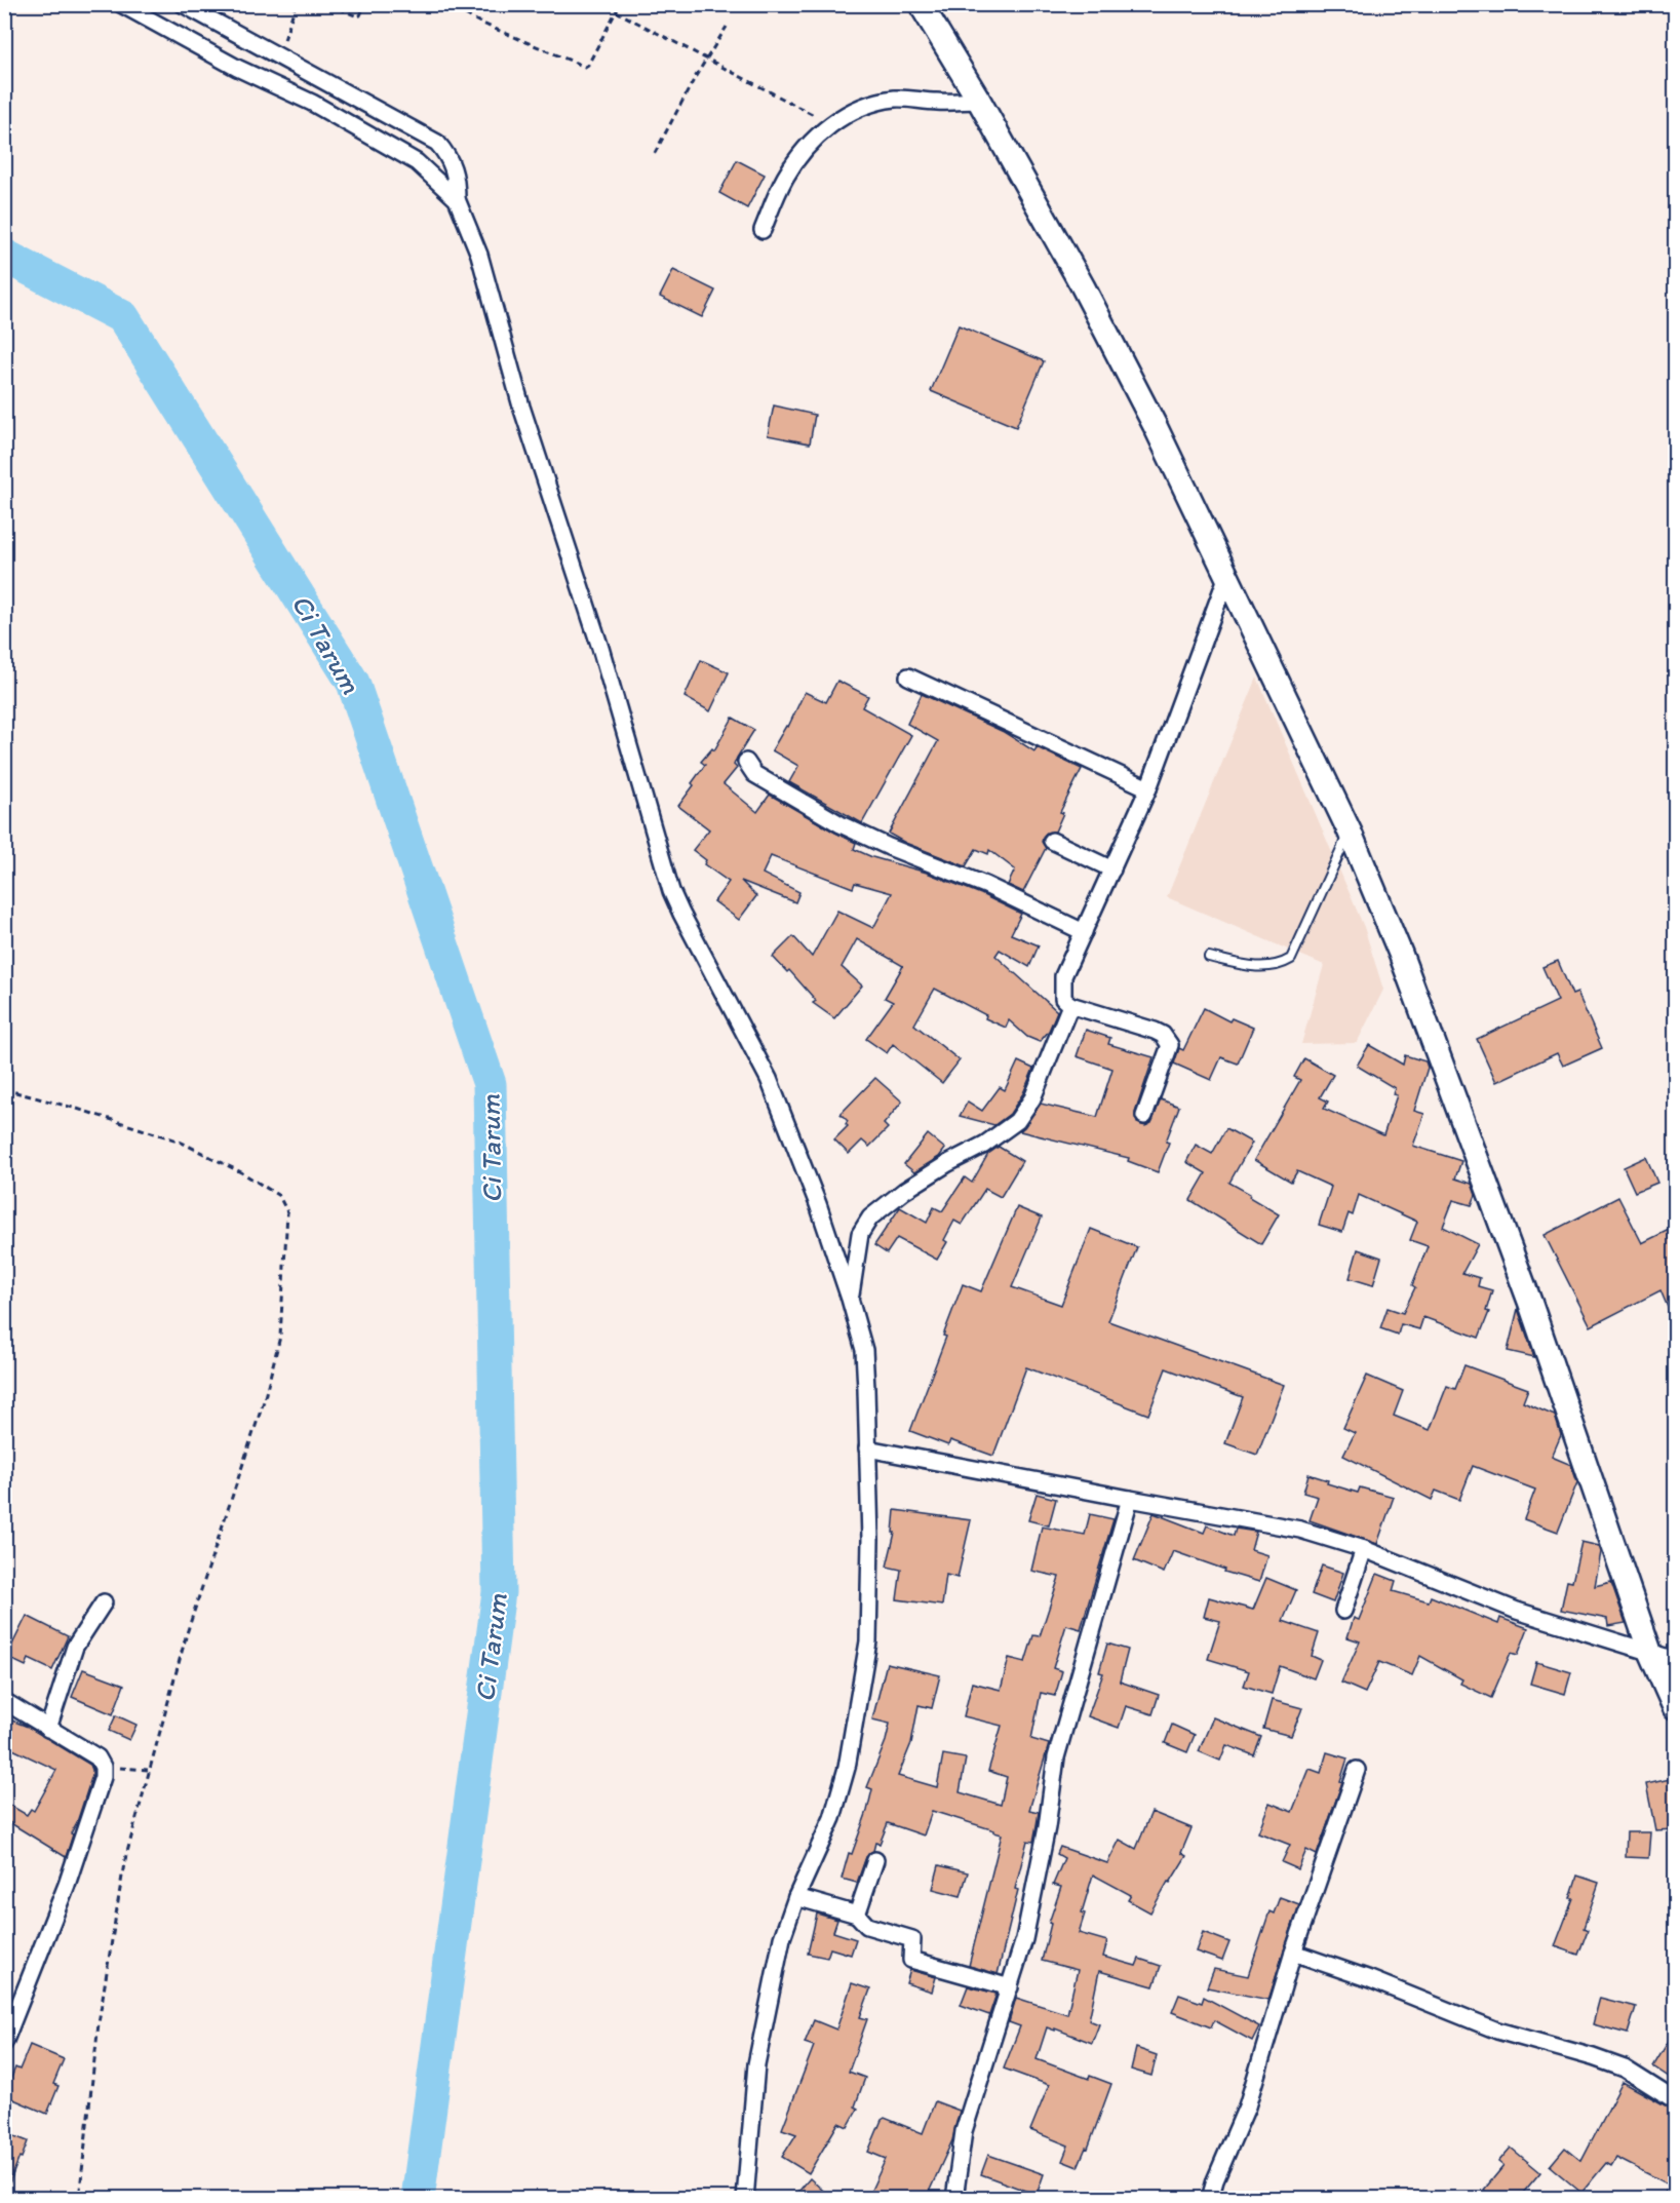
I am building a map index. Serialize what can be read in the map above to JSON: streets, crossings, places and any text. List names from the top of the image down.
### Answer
{
  "water": ["Ci Tarum"]
}
